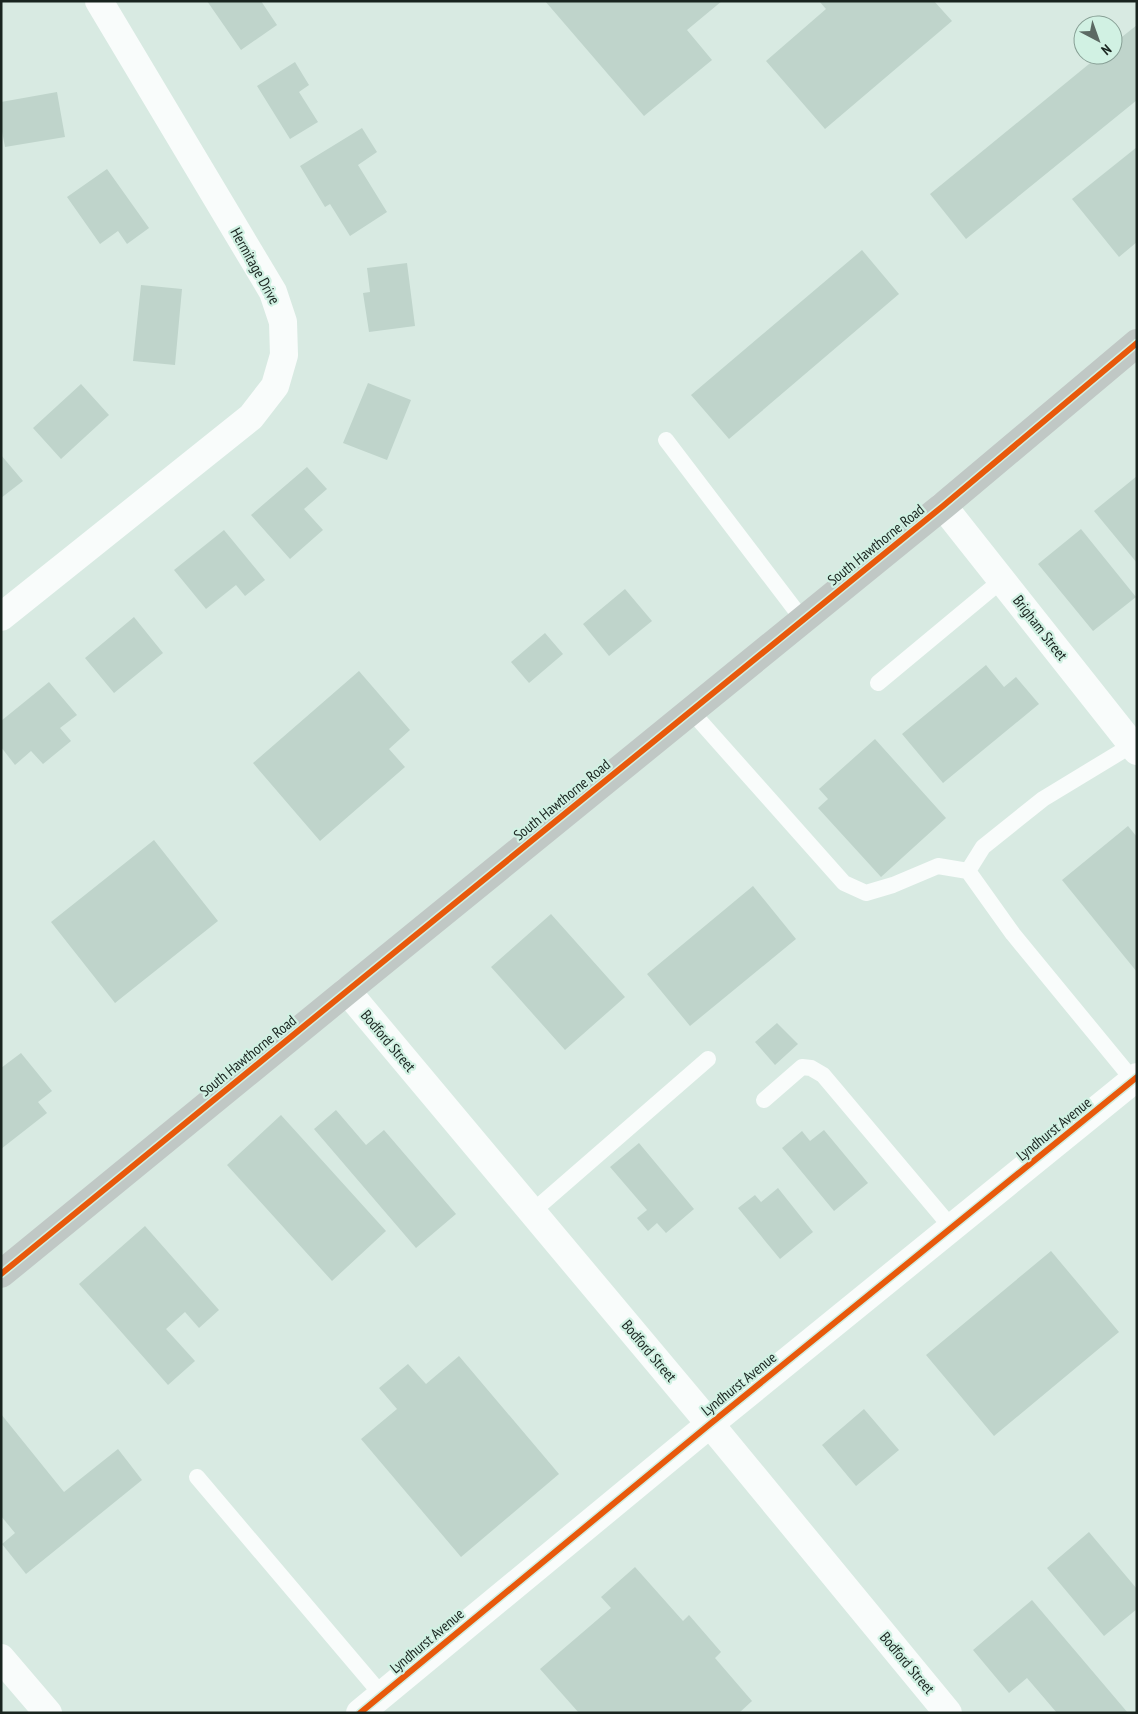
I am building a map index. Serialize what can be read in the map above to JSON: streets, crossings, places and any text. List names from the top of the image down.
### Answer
{
  "streets": {
    "main road": ["South Hawthorne Road"],
    "street": [
      "Hermitage Drive",
      "Brigham Street",
      "Bodford Street",
      "Lyndhurst Avenue"
    ]
  },
  "crossings": [
    ["South Hawthorne Road", "Brigham Street"],
    ["South Hawthorne Road", "Bodford Street"],
    ["Bodford Street", "Lyndhurst Avenue"]
  ],
  "north": "bottom right"
}
